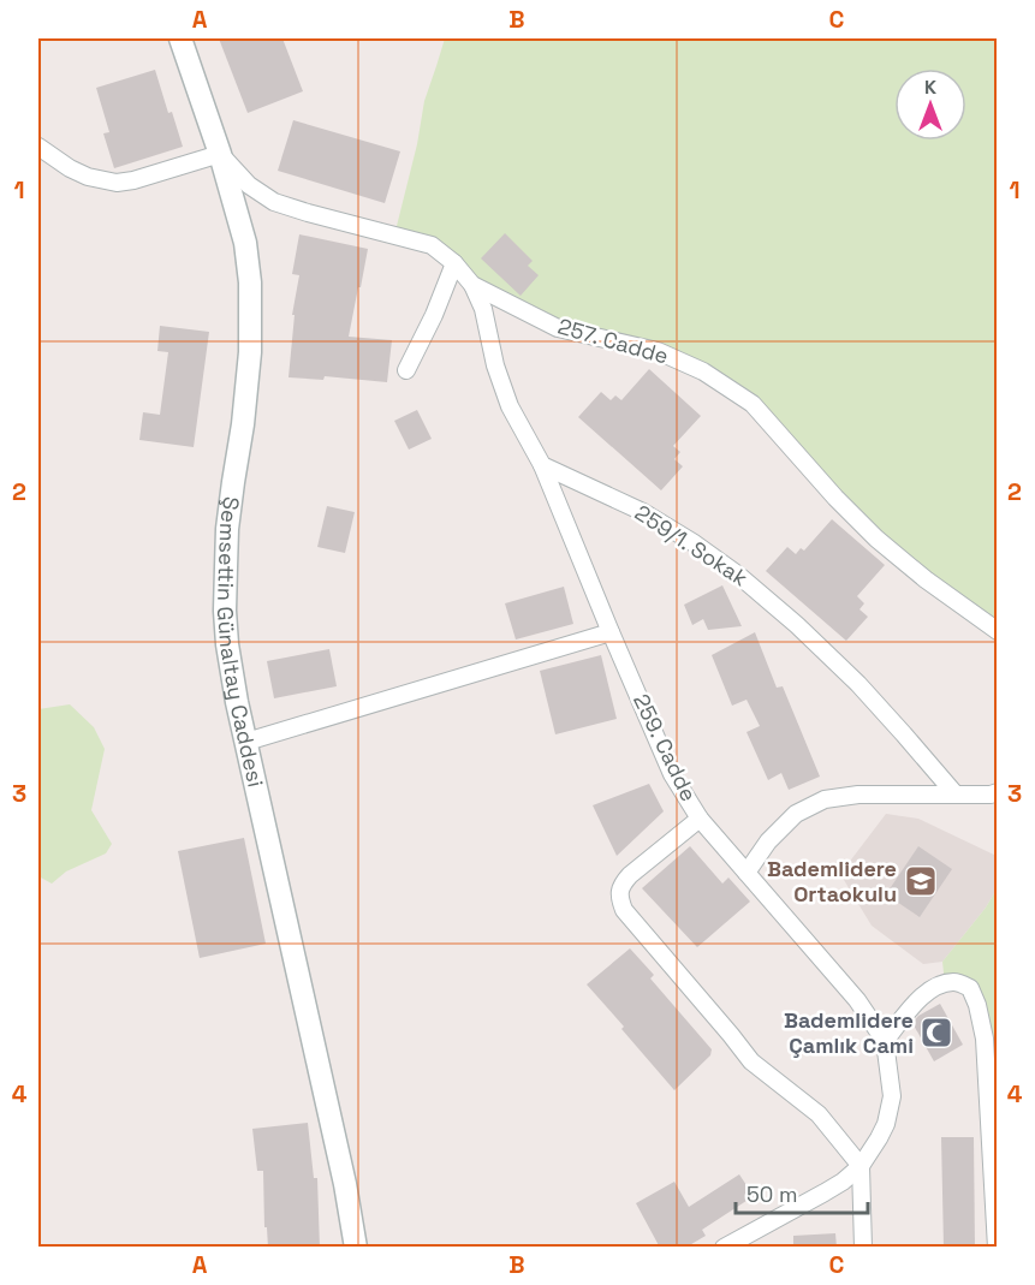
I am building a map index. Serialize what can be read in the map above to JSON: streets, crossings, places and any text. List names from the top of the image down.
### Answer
{
  "streets": {
    "street": [
      "257. Cadde",
      "259/1. Sokak",
      "Şemsettin Günaltay Caddesi",
      "259. Cadde"
    ]
  },
  "crossings": [
    ["257. Cadde", "Şemsettin Günaltay Caddesi"],
    ["259/1. Sokak", "259. Cadde"]
  ],
  "places": {
    "school or university": ["Bademlidere Ortaokulu"],
    "mosque": ["Bademlidere Çamlık Cami"]
  },
  "scale_bar": "50 m",
  "north": "top",
  "grid": {
    "columns": ["A", "B", "C"],
    "rows": [
      "1",
      "2",
      "3",
      "4"
    ]
  }
}
